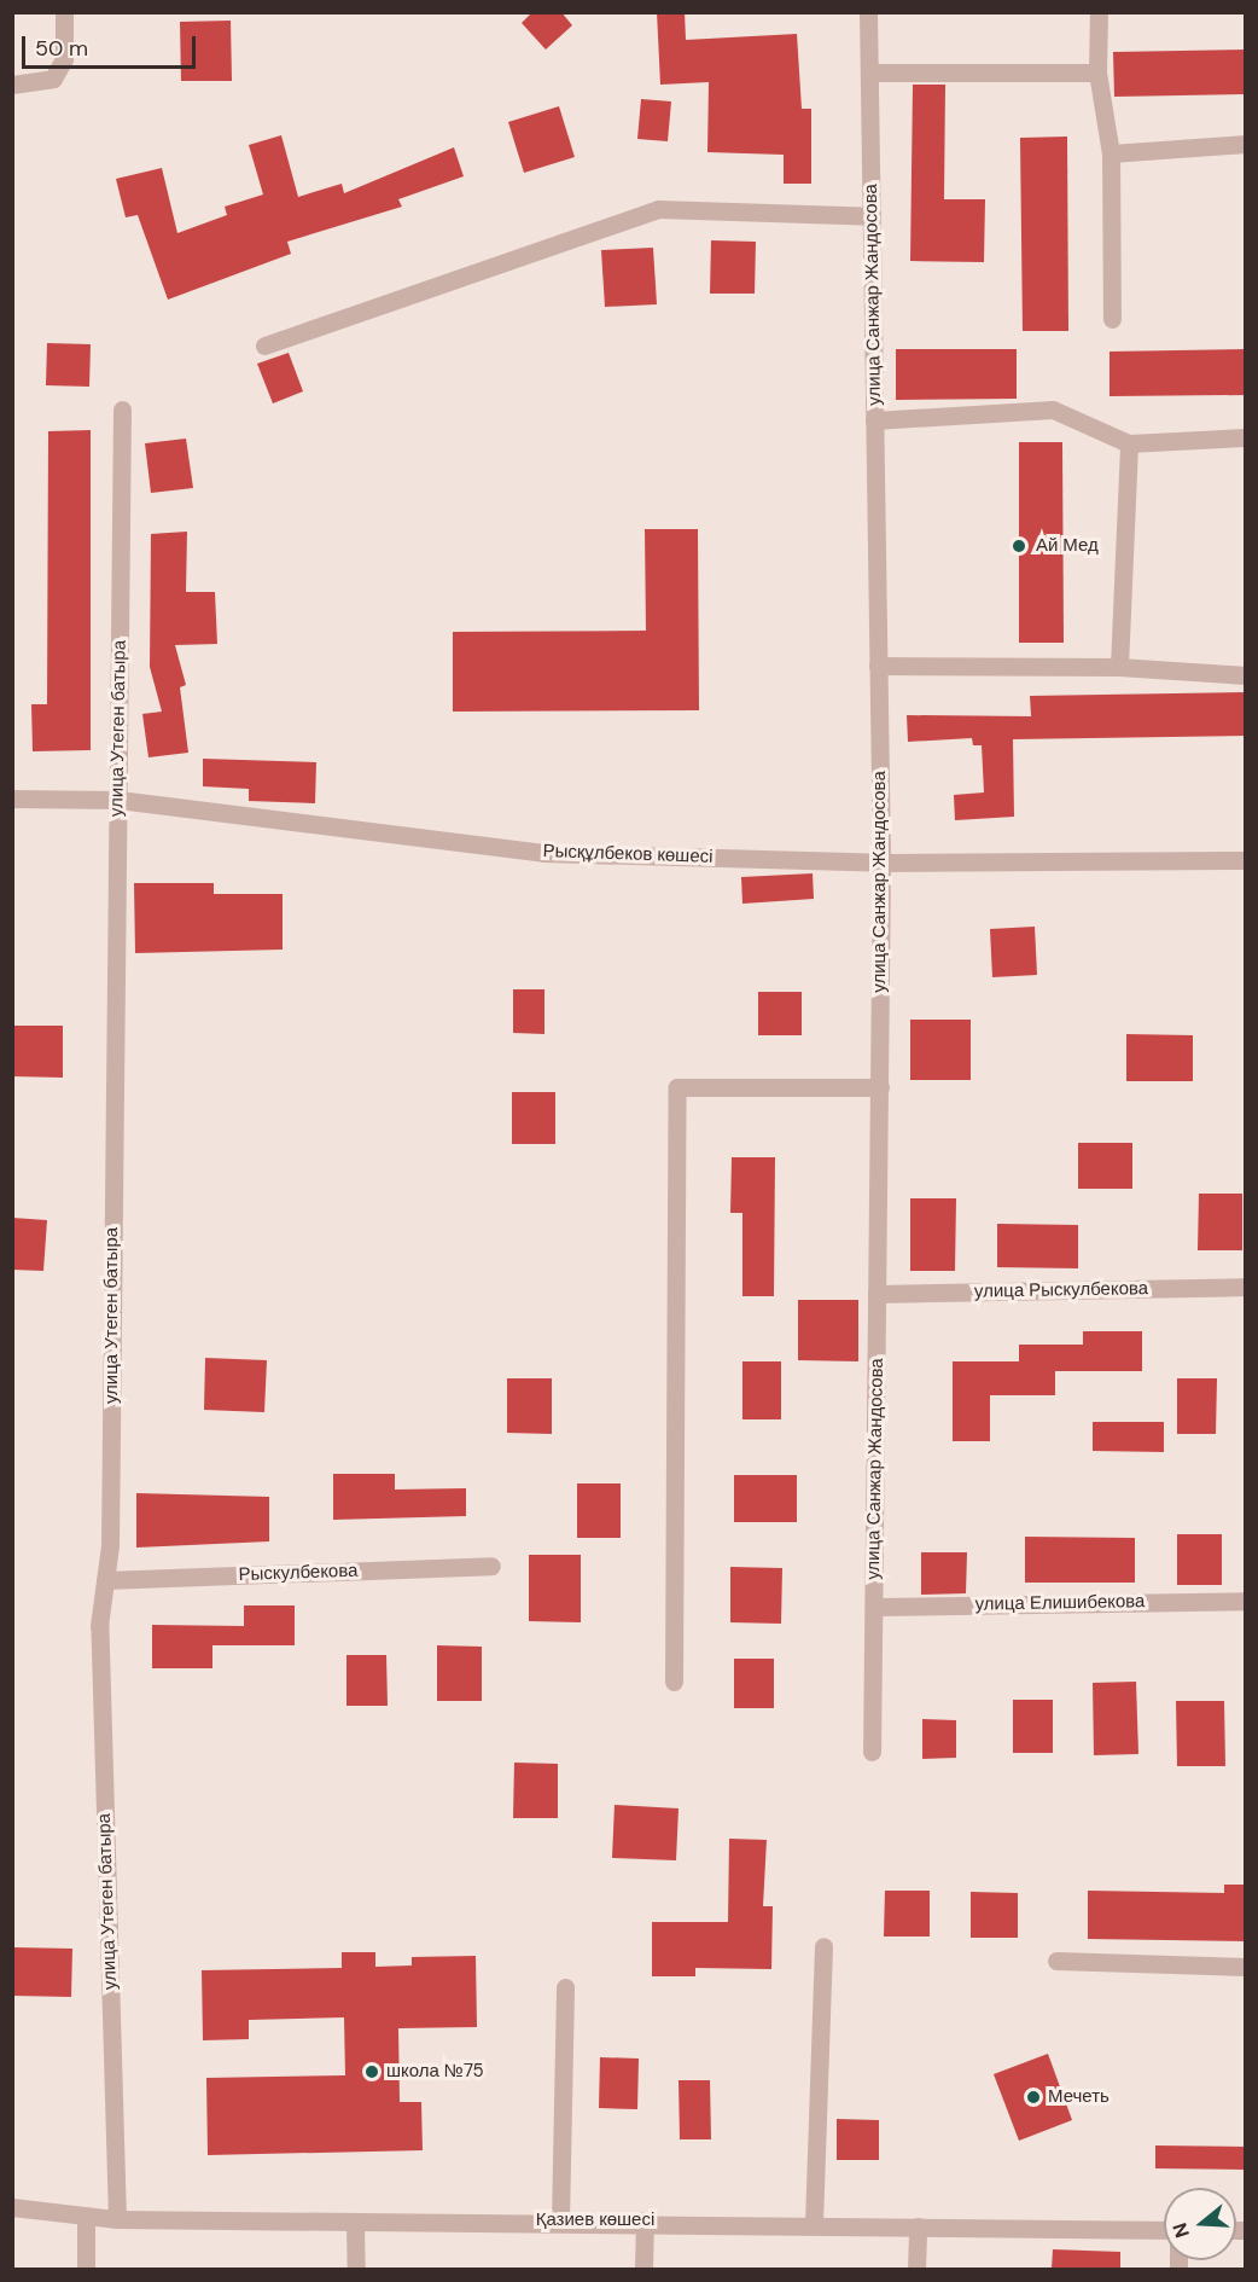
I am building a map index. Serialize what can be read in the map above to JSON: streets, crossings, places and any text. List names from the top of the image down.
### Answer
{
  "streets": {
    "street": [
      "улица Санжар Жандосова",
      "улица Утеген батыра",
      "Рысқұлбеков көшесі",
      "улица Рыскулбекова",
      "Рыскулбекова",
      "улица Елишибекова",
      "Қазиев көшесі"
    ]
  },
  "crossings": [
    ["улица Санжар Жандосова", "Рысқұлбеков көшесі"],
    ["улица Санжар Жандосова", "улица Рыскулбекова"],
    ["улица Санжар Жандосова", "улица Елишибекова"],
    ["улица Утеген батыра", "Рысқұлбеков көшесі"],
    ["улица Утеген батыра", "Рыскулбекова"],
    ["улица Утеген батыра", "Қазиев көшесі"]
  ],
  "places": ["Ай Мед", "школа №75", "Мечеть"],
  "scale_bar": "50 m",
  "north": "left"
}
